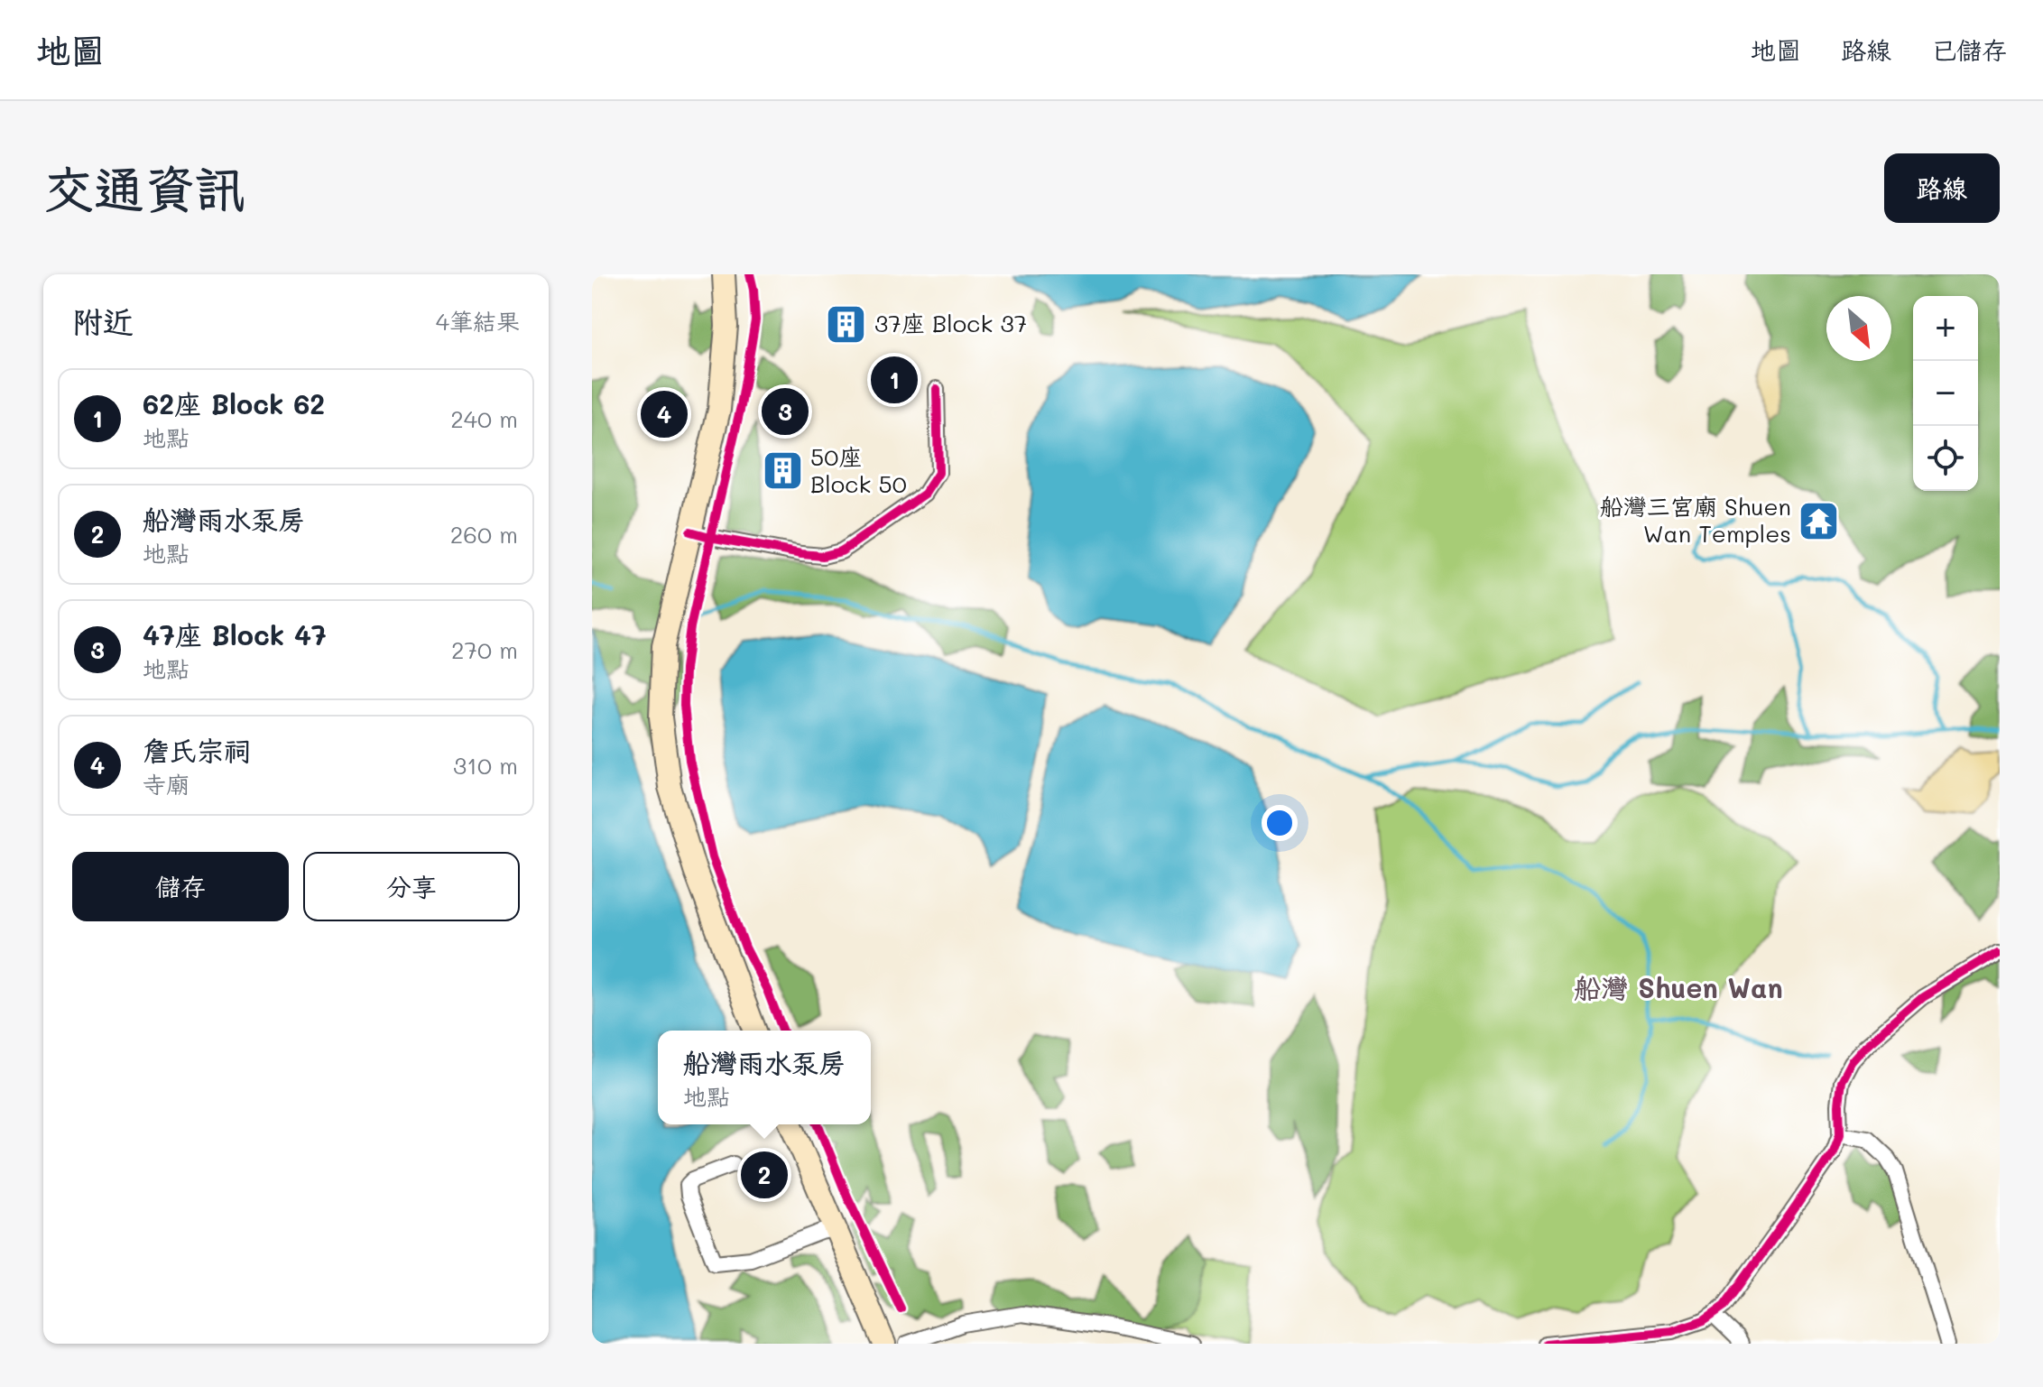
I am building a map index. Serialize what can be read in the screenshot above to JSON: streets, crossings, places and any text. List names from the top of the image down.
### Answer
{
  "districts": ["船灣 Shuen Wan"],
  "places": {
    "building": ["37座 Block 37", "50座 Block 50"],
    "temple": ["船灣三宮廟 Shuen Wan Temples"]
  },
  "north": "bottom right",
  "page": {
    "header": "地圖",
    "nav": ["地圖", "路線", "已儲存"],
    "buttons": [
      "路線",
      ["儲存", "分享"]
    ],
    "title": "交通資訊",
    "heading": ["附近", "4筆結果"],
    "map_buttons": ["+", "−"],
    "pins": [
      "1",
      "3",
      "4",
      "2"
    ],
    "list": [
      {
        "mark": "1",
        "name": "62座 Block 62",
        "note": "地點",
        "value": "240 m"
      },
      {
        "mark": "2",
        "name": "船灣雨水泵房",
        "note": "地點",
        "value": "260 m"
      },
      {
        "mark": "3",
        "name": "47座 Block 47",
        "note": "地點",
        "value": "270 m"
      },
      {
        "mark": "4",
        "name": "詹氏宗祠",
        "note": "寺廟",
        "value": "310 m"
      }
    ],
    "popup": ["船灣雨水泵房", "地點"]
  }
}
